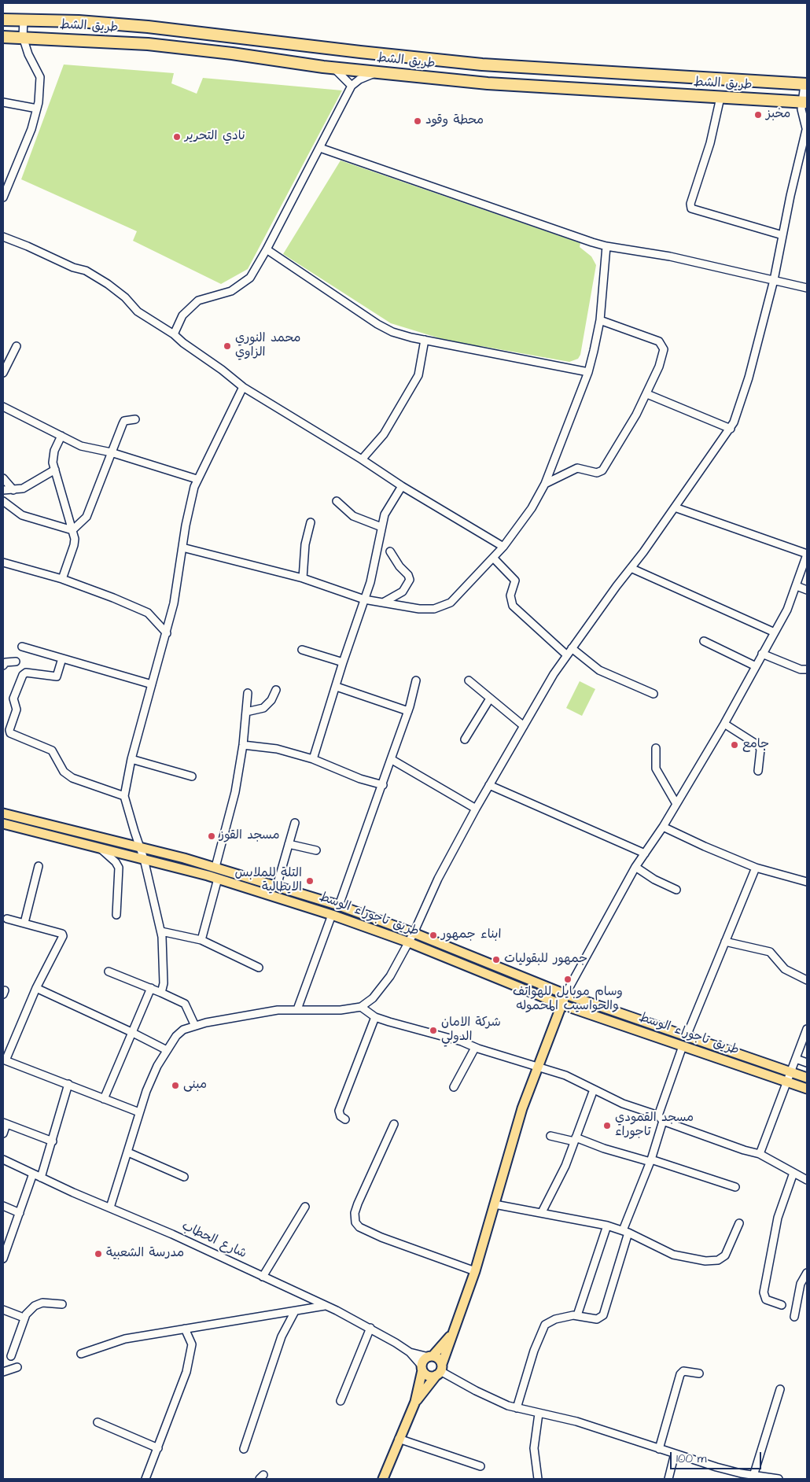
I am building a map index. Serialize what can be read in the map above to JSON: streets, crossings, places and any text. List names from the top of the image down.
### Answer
{
  "streets": {
    "highway": ["طريق الشط"],
    "main road": ["طريق تاجوراء الوسط"],
    "street": ["شارع الحطاب"]
  },
  "places": [
    "مخبز",
    "محطة وقود",
    "نادي التحرير",
    "محمد النوري الزاوي",
    "جامع",
    "مسجد القوز",
    "التلة للملابس الايطالية",
    "ابناء جمهور",
    "جمهور للبقوليات",
    "وسام موبايل للهواتف والحواسيب المحموله",
    "شركة الامان الدولي",
    "مبنى",
    "مسجد القمودي تاجوراء",
    "مدرسة الشعبية"
  ],
  "scale_bar": "100 m"
}
